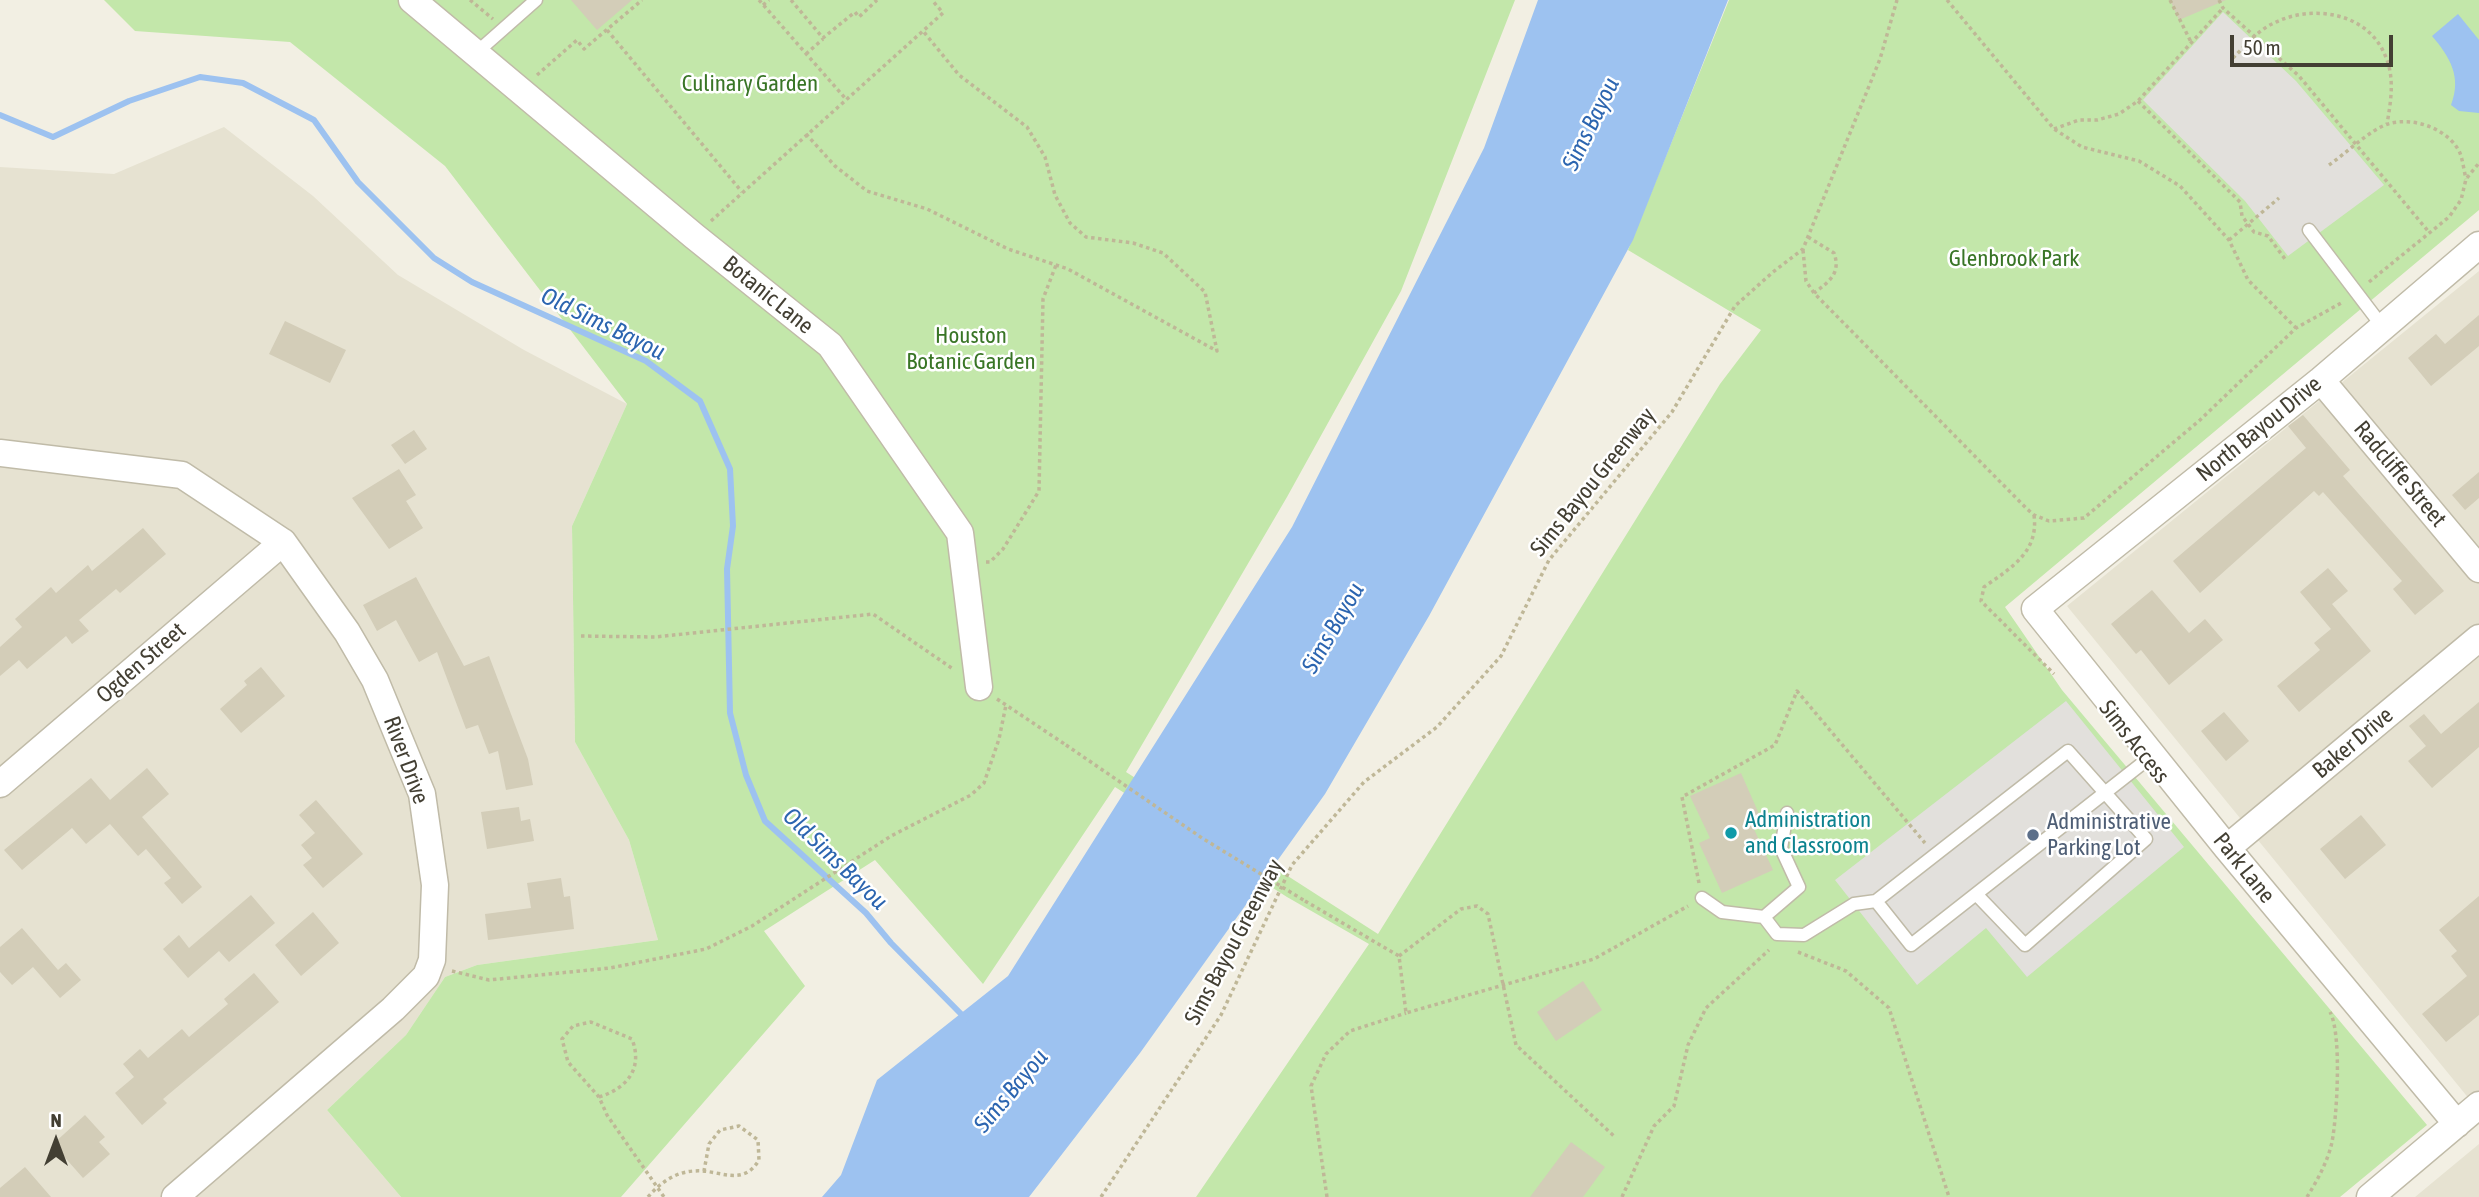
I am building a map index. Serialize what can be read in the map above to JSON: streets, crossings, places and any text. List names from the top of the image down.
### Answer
{
  "streets": {
    "street": [
      "Botanic Lane",
      "North Bayou Drive",
      "Radcliffe Street",
      "Ogden Street",
      "Baker Drive",
      "River Drive",
      "Park Lane"
    ],
    "path": ["Sims Bayou Greenway"]
  },
  "crossings": [
    ["North Bayou Drive", "Radcliffe Street"],
    ["North Bayou Drive", "Park Lane"],
    ["Ogden Street", "River Drive"],
    ["Baker Drive", "Park Lane"]
  ],
  "water": ["Sims Bayou", "Old Sims Bayou"],
  "parks": ["Culinary Garden", "Glenbrook Park", "Houston Botanic Garden"],
  "places": ["Administration and Classroom", "Administrative Parking Lot"],
  "scale_bar": "50 m",
  "north": "top"
}
